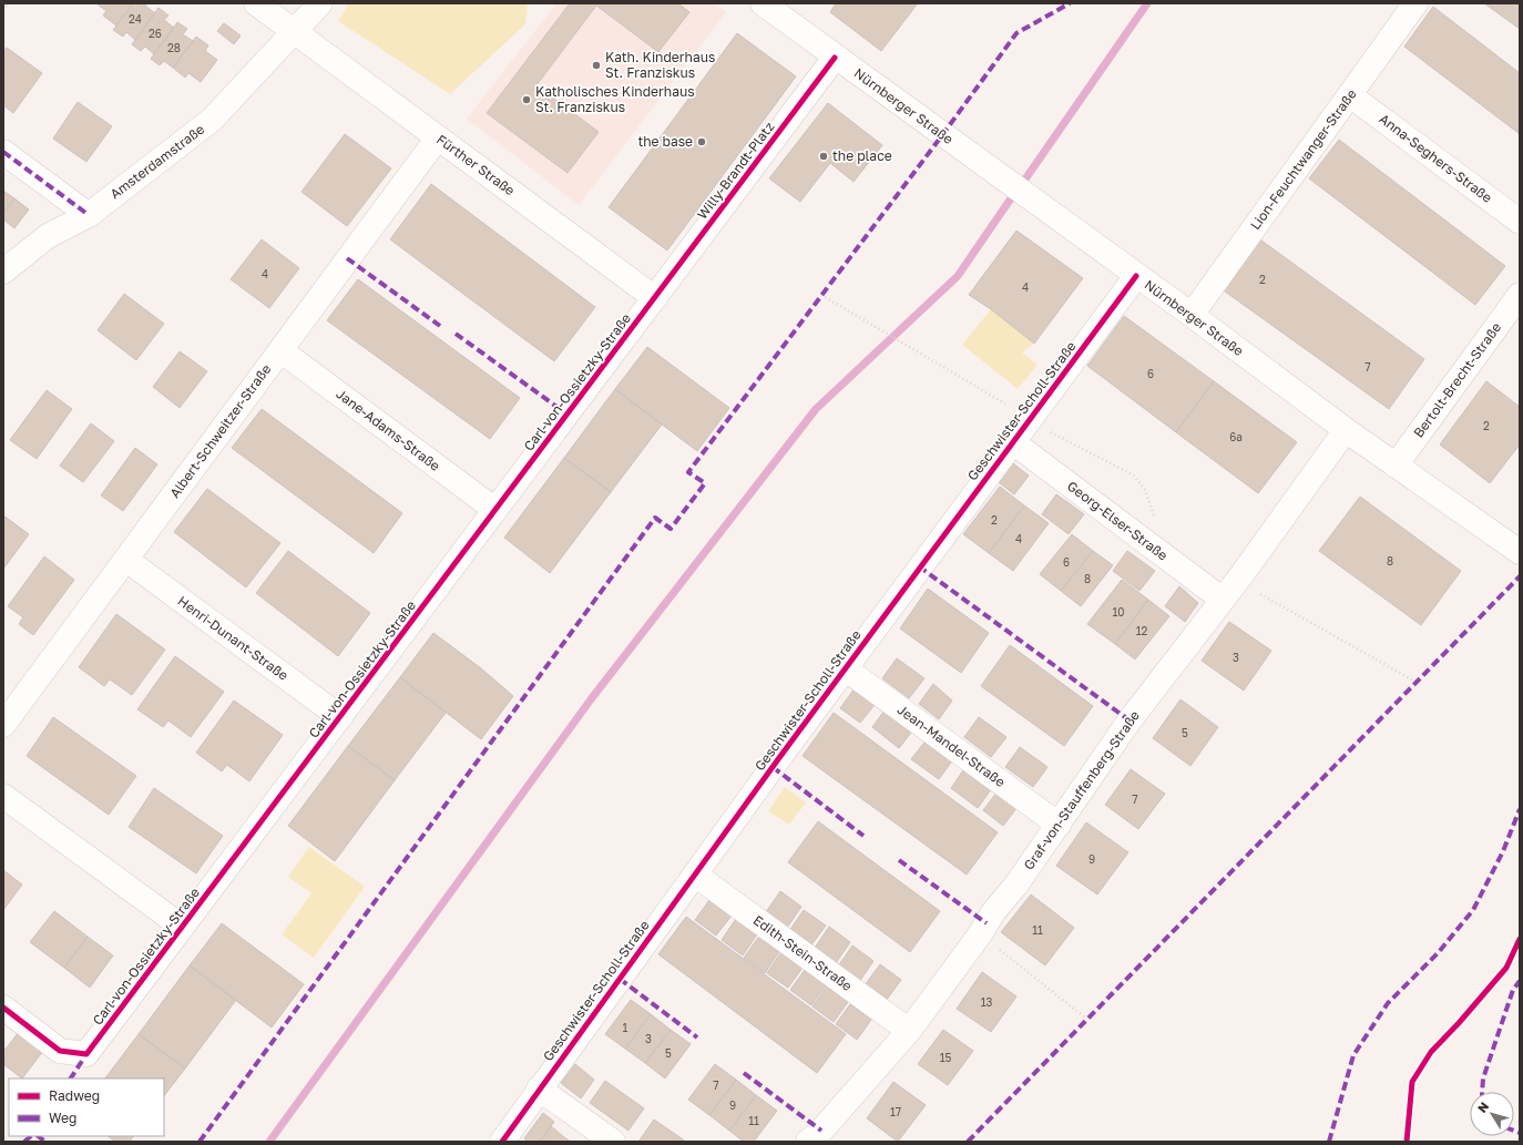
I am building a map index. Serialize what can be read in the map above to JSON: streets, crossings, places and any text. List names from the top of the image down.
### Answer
{
  "streets": {
    "street": [
      "Nürnberger Straße",
      "Anna-Seghers-Straße",
      "Lion-Feuchtwanger-Straße",
      "Amsterdamstraße",
      "Fürther Straße",
      "Willy-Brandt-Platz",
      "Bertolt-Brecht-Straße",
      "Carl-von-Ossietzky-Straße",
      "Geschwister-Scholl-Straße",
      "Jane-Adams-Straße",
      "Albert-Schweitzer-Straße",
      "Georg-Elser-Straße",
      "Henri-Dunant-Straße",
      "Jean-Mandel-Straße",
      "Graf-von-Stauffenberg-Straße",
      "Edith-Stein-Straße"
    ]
  },
  "crossings": [
    ["Nürnberger Straße", "Lion-Feuchtwanger-Straße"],
    ["Nürnberger Straße", "Willy-Brandt-Platz"],
    ["Nürnberger Straße", "Bertolt-Brecht-Straße"],
    ["Nürnberger Straße", "Geschwister-Scholl-Straße"],
    ["Nürnberger Straße", "Graf-von-Stauffenberg-Straße"],
    ["Anna-Seghers-Straße", "Lion-Feuchtwanger-Straße"],
    ["Amsterdamstraße", "Fürther Straße"],
    ["Fürther Straße", "Willy-Brandt-Platz"],
    ["Fürther Straße", "Carl-von-Ossietzky-Straße"],
    ["Fürther Straße", "Albert-Schweitzer-Straße"],
    ["Willy-Brandt-Platz", "Carl-von-Ossietzky-Straße"],
    ["Carl-von-Ossietzky-Straße", "Jane-Adams-Straße"],
    ["Carl-von-Ossietzky-Straße", "Henri-Dunant-Straße"],
    ["Geschwister-Scholl-Straße", "Georg-Elser-Straße"],
    ["Geschwister-Scholl-Straße", "Jean-Mandel-Straße"],
    ["Geschwister-Scholl-Straße", "Edith-Stein-Straße"],
    ["Jane-Adams-Straße", "Albert-Schweitzer-Straße"],
    ["Albert-Schweitzer-Straße", "Henri-Dunant-Straße"],
    ["Georg-Elser-Straße", "Graf-von-Stauffenberg-Straße"],
    ["Jean-Mandel-Straße", "Graf-von-Stauffenberg-Straße"],
    ["Graf-von-Stauffenberg-Straße", "Edith-Stein-Straße"]
  ],
  "places": [
    "Kath. Kinderhaus St. Franziskus",
    "Katholisches Kinderhaus St. Franziskus",
    "the base",
    "the place"
  ],
  "house_numbers": [
    "24",
    "26",
    "28",
    "4",
    "2",
    "4",
    "7",
    "6",
    "2",
    "6a",
    "2",
    "4",
    "8",
    "6",
    "8",
    "10",
    "12",
    "3",
    "5",
    "7",
    "9",
    "11",
    "13",
    "1",
    "3",
    "5",
    "15",
    "7",
    "9",
    "17",
    "11"
  ],
  "legend": ["Radweg", "Weg"],
  "north": "top left"
}
